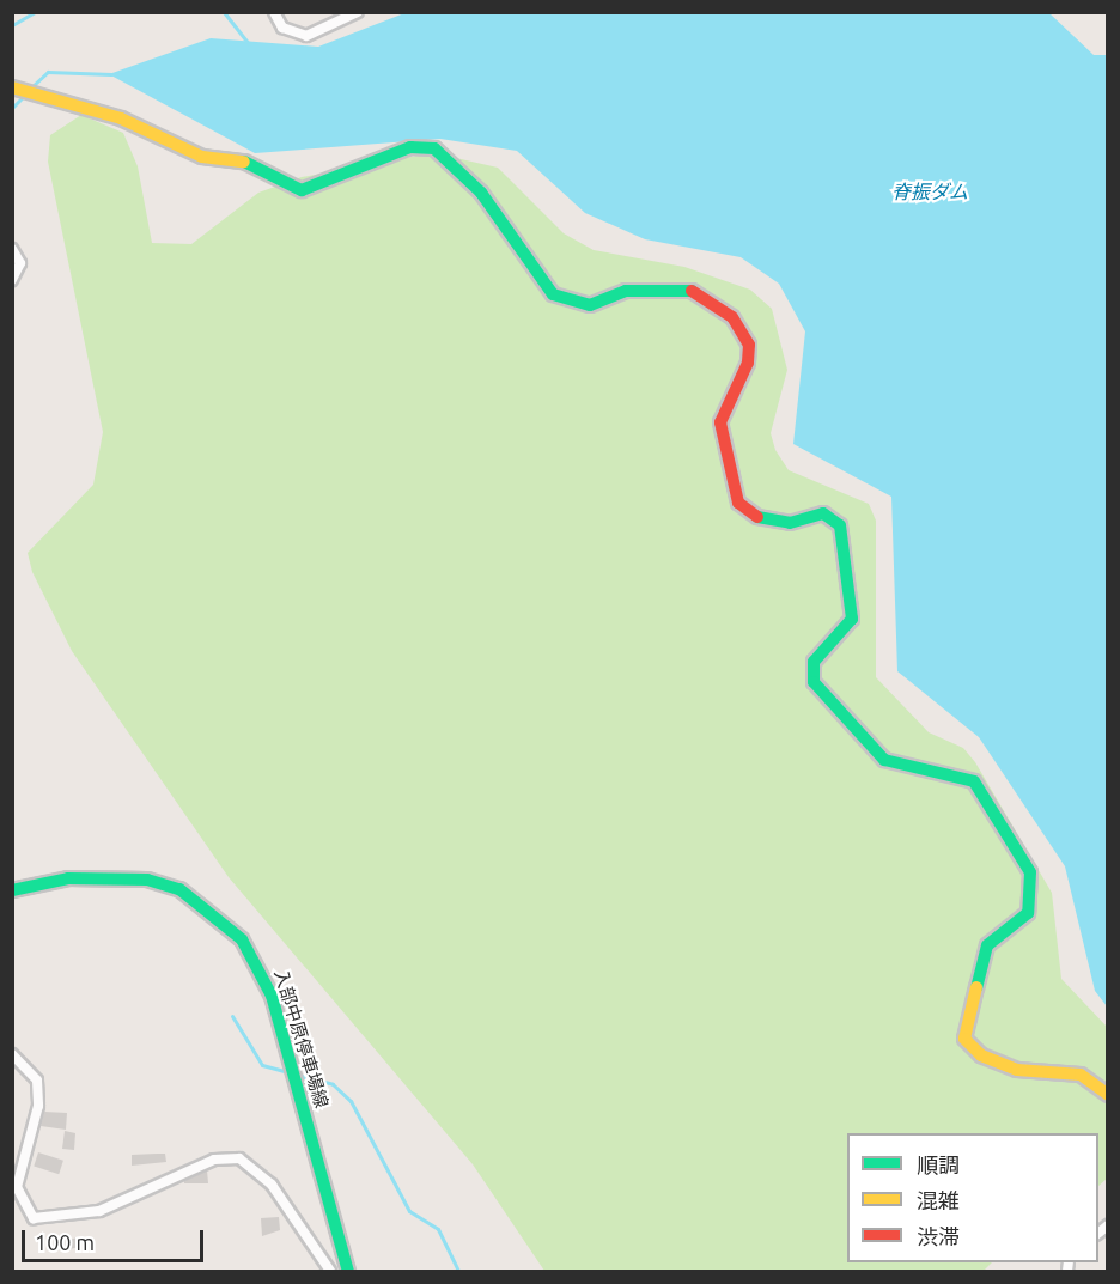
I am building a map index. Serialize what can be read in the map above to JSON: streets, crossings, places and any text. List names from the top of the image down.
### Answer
{
  "streets": {
    "street": ["入部中原停車場線"]
  },
  "water": ["脊振ダム"],
  "legend": ["順調", "混雑", "渋滞"],
  "scale_bar": "100 m"
}
